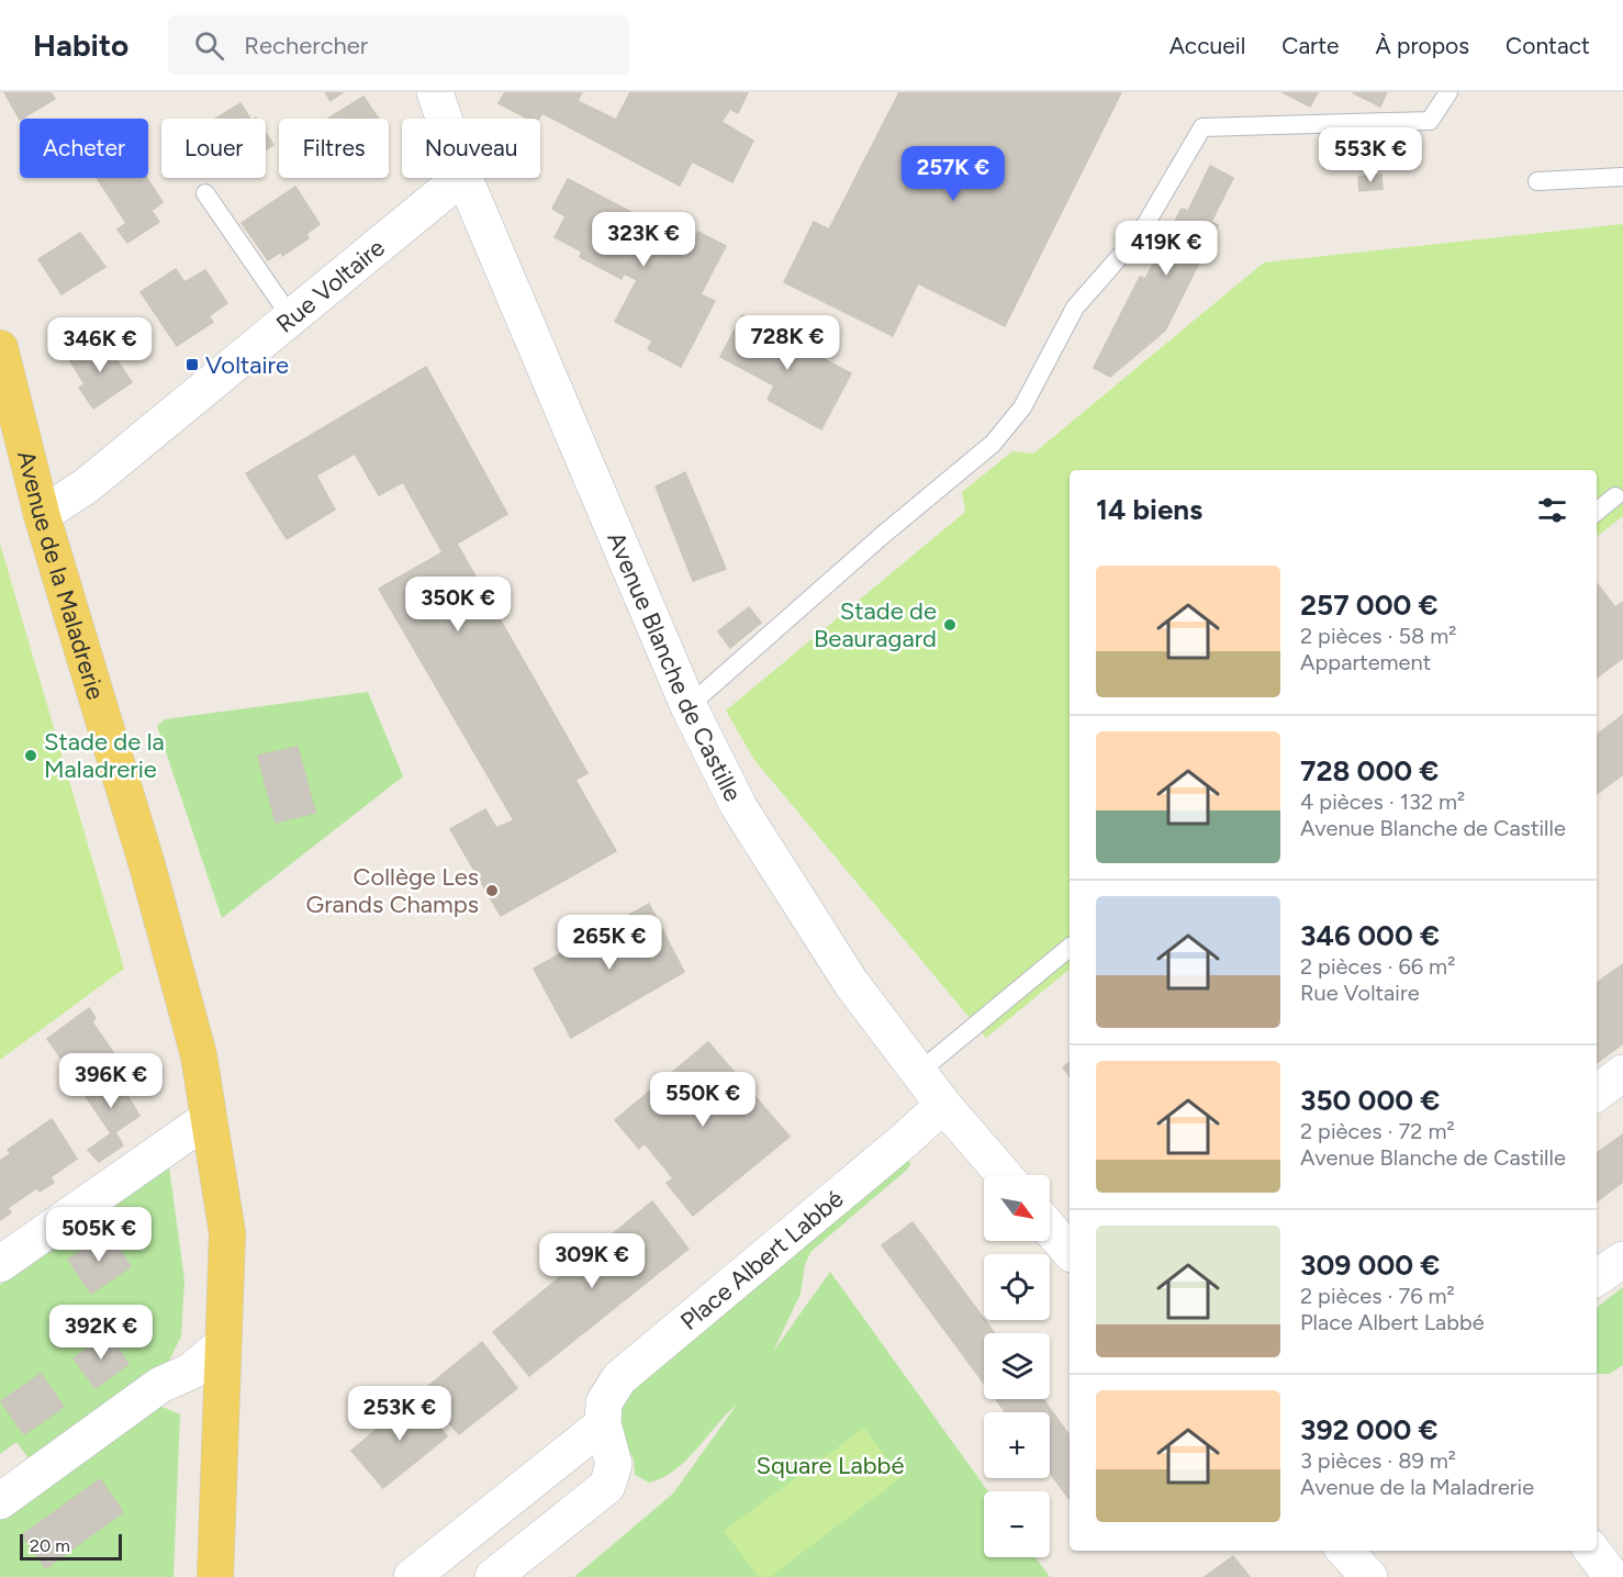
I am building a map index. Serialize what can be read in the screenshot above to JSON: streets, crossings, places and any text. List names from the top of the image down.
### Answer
{
  "streets": {
    "main road": ["Avenue de la Maladrerie"],
    "street": ["Rue Voltaire", "Avenue Blanche de Castille", "Place Albert Labbé"]
  },
  "crossings": [
    ["Rue Voltaire", "Avenue de la Maladrerie"],
    ["Avenue Blanche de Castille", "Place Albert Labbé"]
  ],
  "parks": ["Square Labbé"],
  "places": {
    "transit": ["Voltaire"],
    "other": ["Stade de Beauragard", "Stade de la Maladrerie", "Collège Les Grands Champs"]
  },
  "scale_bar": "20 m",
  "north": "bottom right",
  "page": {
    "header": "Habito",
    "search": "Rechercher",
    "nav": [
      "Accueil",
      "Carte",
      "À propos",
      "Contact"
    ],
    "chip": [
      "Acheter",
      "Louer",
      "Filtres",
      "Nouveau"
    ],
    "price": [
      "553K €",
      "257K €",
      "323K €",
      "419K €",
      "728K €",
      "346K €",
      "350K €",
      "265K €",
      "396K €",
      "550K €",
      "505K €",
      "309K €",
      "392K €",
      "253K €"
    ],
    "heading": "14 biens",
    "list": [
      {
        "name": "257 000 €",
        "note": "2 pièces · 58 m² · Appartement"
      },
      {
        "name": "728 000 €",
        "note": "4 pièces · 132 m² · Avenue Blanche de Castille"
      },
      {
        "name": "346 000 €",
        "note": "2 pièces · 66 m² · Rue Voltaire"
      },
      {
        "name": "350 000 €",
        "note": "2 pièces · 72 m² · Avenue Blanche de Castille"
      },
      {
        "name": "309 000 €",
        "note": "2 pièces · 76 m² · Place Albert Labbé"
      },
      {
        "name": "392 000 €",
        "note": "3 pièces · 89 m² · Avenue de la Maladrerie"
      }
    ],
    "map_buttons": ["+", "−"],
    "scale": "20 m"
  }
}
